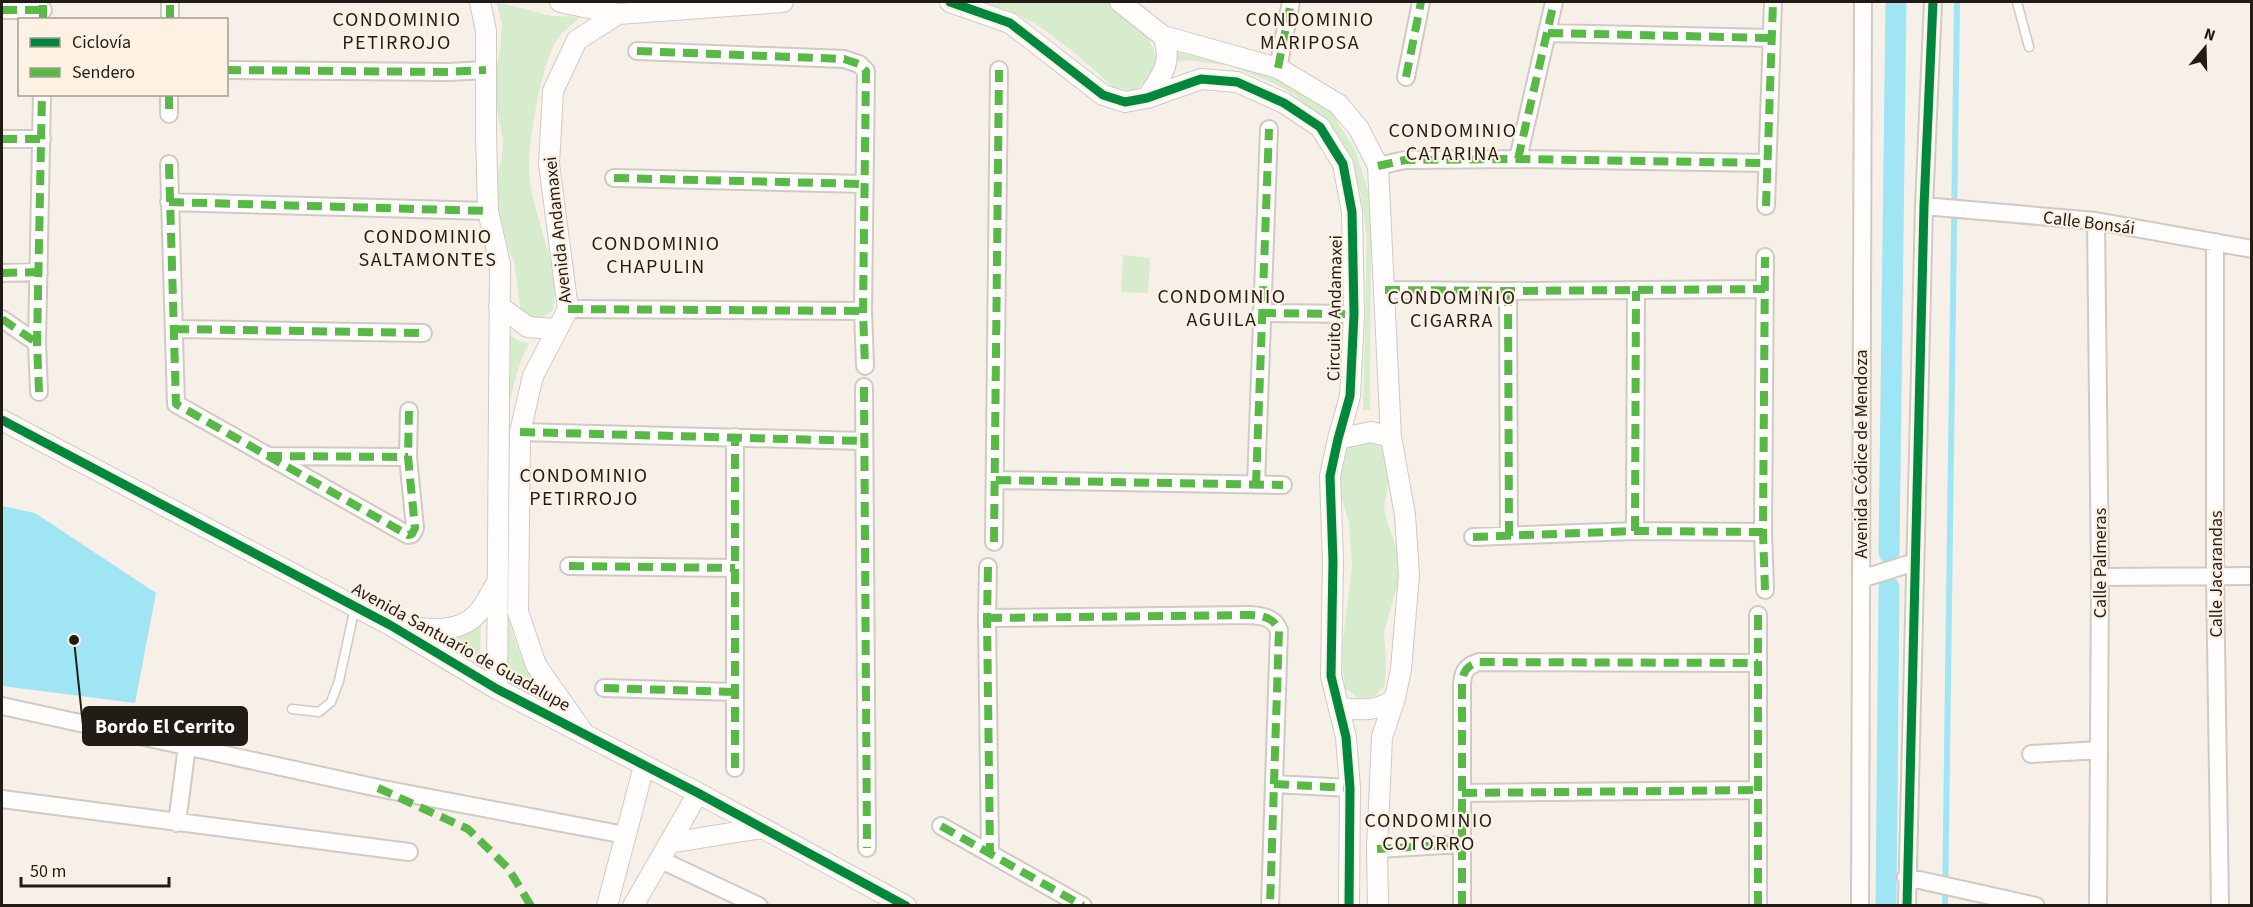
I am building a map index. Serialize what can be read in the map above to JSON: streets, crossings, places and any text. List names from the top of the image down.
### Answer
{
  "streets": {
    "street": [
      "Calle Bonsái",
      "Avenida Andamaxei",
      "Circuito Andamaxei",
      "Avenida Códice de Mendoza",
      "Calle Palmeras",
      "Calle Jacarandas",
      "Avenida Santuario de Guadalupe"
    ]
  },
  "crossings": [
    ["Calle Bonsái", "Calle Palmeras"],
    ["Calle Bonsái", "Calle Jacarandas"],
    ["Avenida Andamaxei", "Avenida Santuario de Guadalupe"]
  ],
  "districts": [
    "CONDOMINIO PETIRROJO",
    "CONDOMINIO MARIPOSA",
    "CONDOMINIO CATARINA",
    "CONDOMINIO SALTAMONTES",
    "CONDOMINIO CHAPULIN",
    "CONDOMINIO AGUILA",
    "CONDOMINIO CIGARRA",
    "CONDOMINIO PETIRROJO",
    "CONDOMINIO COTORRO"
  ],
  "places": ["Bordo El Cerrito"],
  "legend": ["Ciclovía", "Sendero"],
  "scale_bar": "50 m",
  "north": "top"
}
